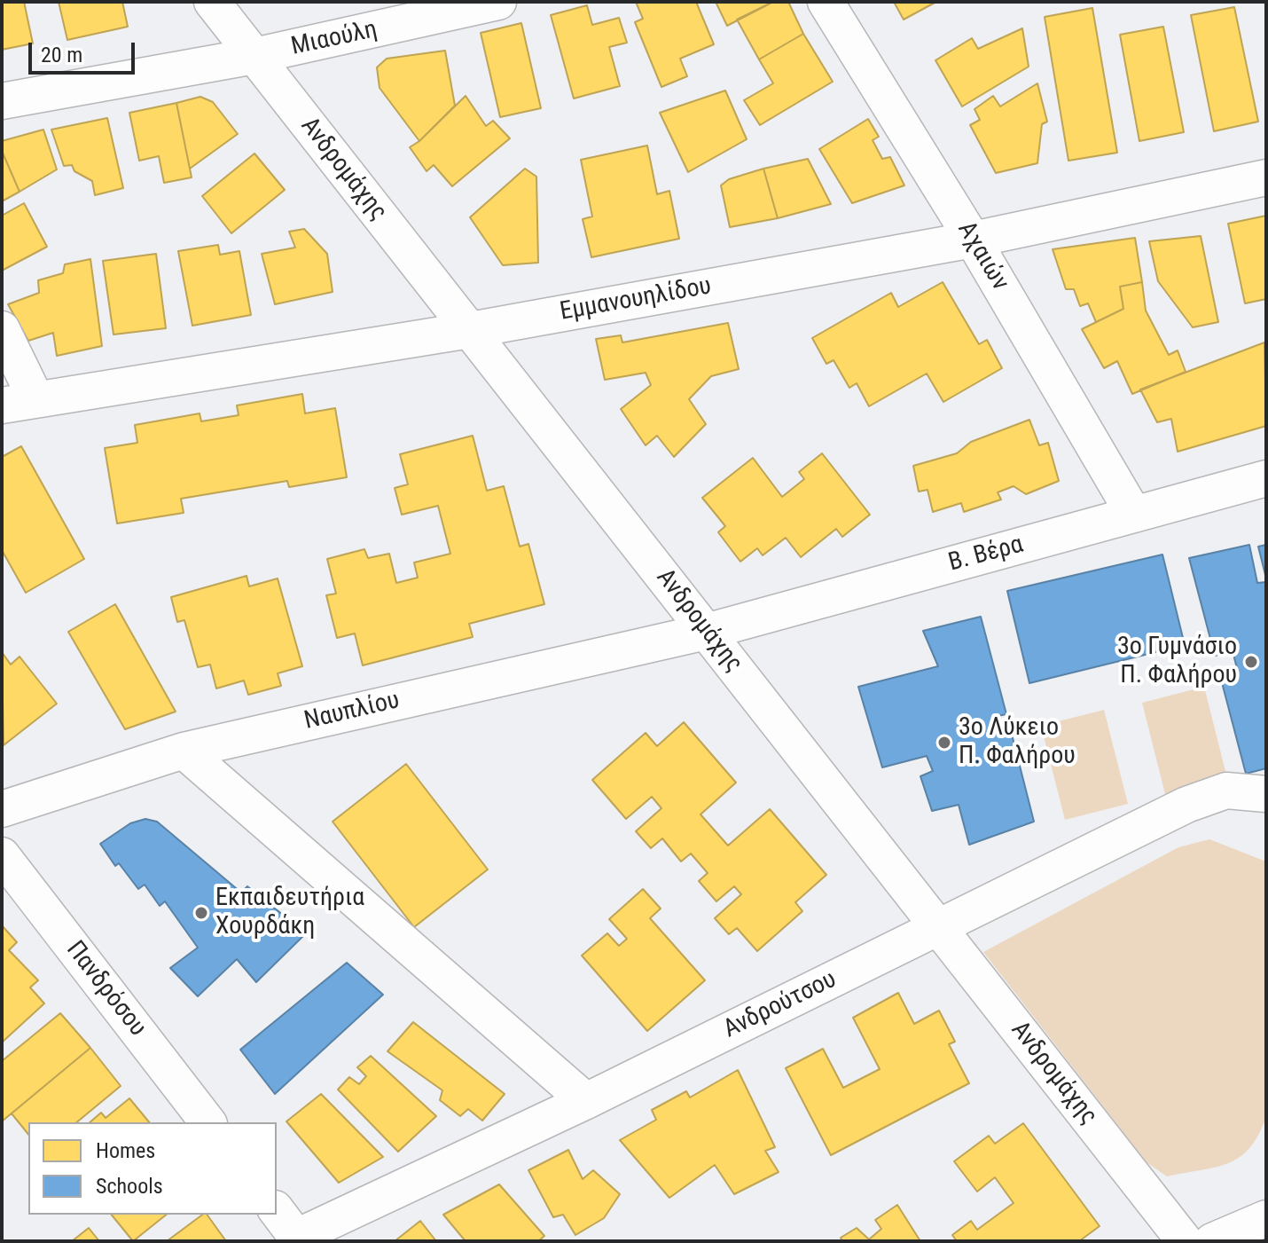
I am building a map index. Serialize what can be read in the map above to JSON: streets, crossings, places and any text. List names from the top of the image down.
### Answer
{
  "streets": {
    "street": [
      "Μιαούλη",
      "Ανδρομάχης",
      "Αχαιών",
      "Εμμανουηλίδου",
      "Β. Βέρα",
      "Ναυπλίου",
      "Πανδρόσου",
      "Ανδρούτσου"
    ]
  },
  "crossings": [
    ["Μιαούλη", "Ανδρομάχης"],
    ["Ανδρομάχης", "Εμμανουηλίδου"],
    ["Ανδρομάχης", "Β. Βέρα"],
    ["Ανδρομάχης", "Ναυπλίου"],
    ["Ανδρομάχης", "Ανδρούτσου"],
    ["Αχαιών", "Εμμανουηλίδου"],
    ["Αχαιών", "Β. Βέρα"],
    ["Β. Βέρα", "Ναυπλίου"]
  ],
  "places": ["3ο Γυμνάσιο Π. Φαλήρου", "3ο Λύκειο Π. Φαλήρου", "Εκπαιδευτήρια Χουρδάκη"],
  "legend": ["Homes", "Schools"],
  "scale_bar": "20 m"
}
